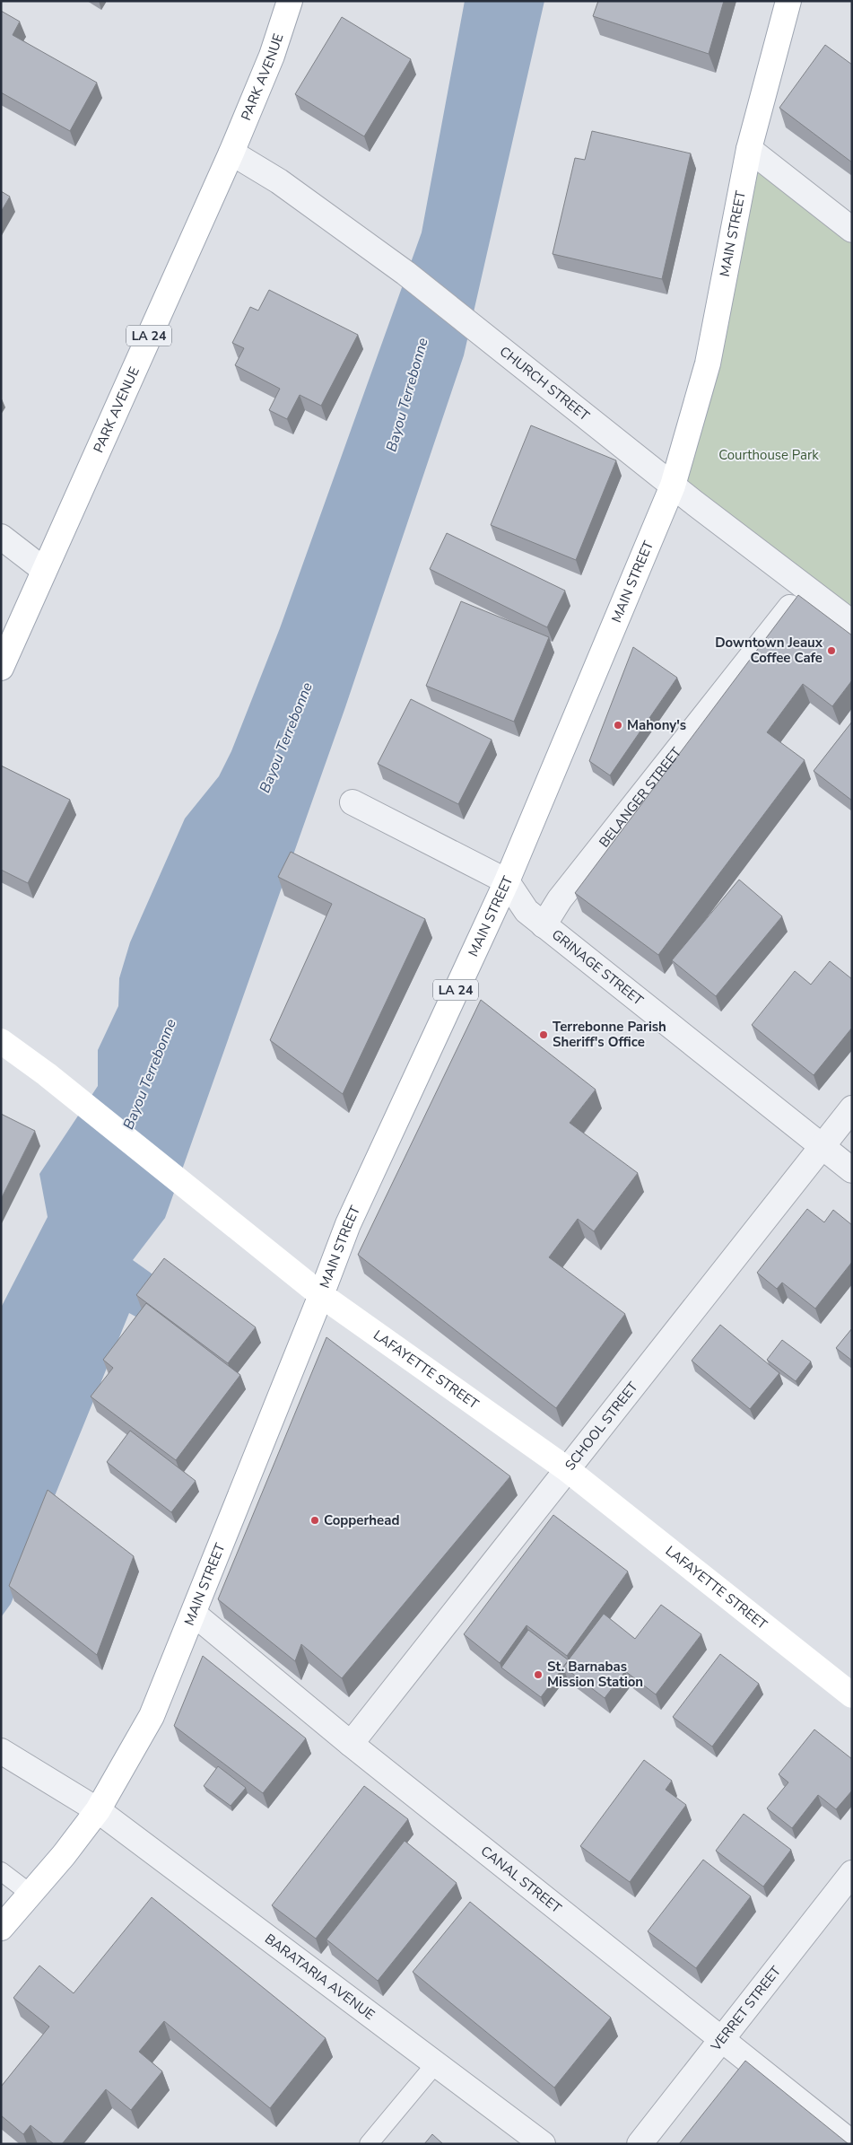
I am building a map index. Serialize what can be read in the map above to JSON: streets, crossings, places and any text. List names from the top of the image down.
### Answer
{
  "streets": {
    "main road": [
      "PARK AVENUE",
      "MAIN STREET",
      "LA 24",
      "LAFAYETTE STREET"
    ],
    "street": [
      "CHURCH STREET",
      "BELANGER STREET",
      "GRINAGE STREET",
      "SCHOOL STREET",
      "CANAL STREET",
      "BARATARIA AVENUE",
      "VERRET STREET"
    ]
  },
  "crossings": [
    ["PARK AVENUE", "CHURCH STREET"],
    ["MAIN STREET", "CHURCH STREET"],
    ["MAIN STREET", "GRINAGE STREET"],
    ["MAIN STREET", "LAFAYETTE STREET"],
    ["MAIN STREET", "CANAL STREET"],
    ["MAIN STREET", "BARATARIA AVENUE"],
    ["CHURCH STREET", "BELANGER STREET"],
    ["BELANGER STREET", "GRINAGE STREET"],
    ["GRINAGE STREET", "SCHOOL STREET"],
    ["LAFAYETTE STREET", "SCHOOL STREET"],
    ["SCHOOL STREET", "CANAL STREET"],
    ["CANAL STREET", "VERRET STREET"]
  ],
  "water": ["Bayou Terrebonne"],
  "parks": ["Courthouse Park"],
  "places": [
    "Downtown Jeaux Coffee Cafe",
    "Mahony's",
    "Terrebonne Parish Sheriff's Office",
    "Copperhead",
    "St. Barnabas Mission Station"
  ]
}
